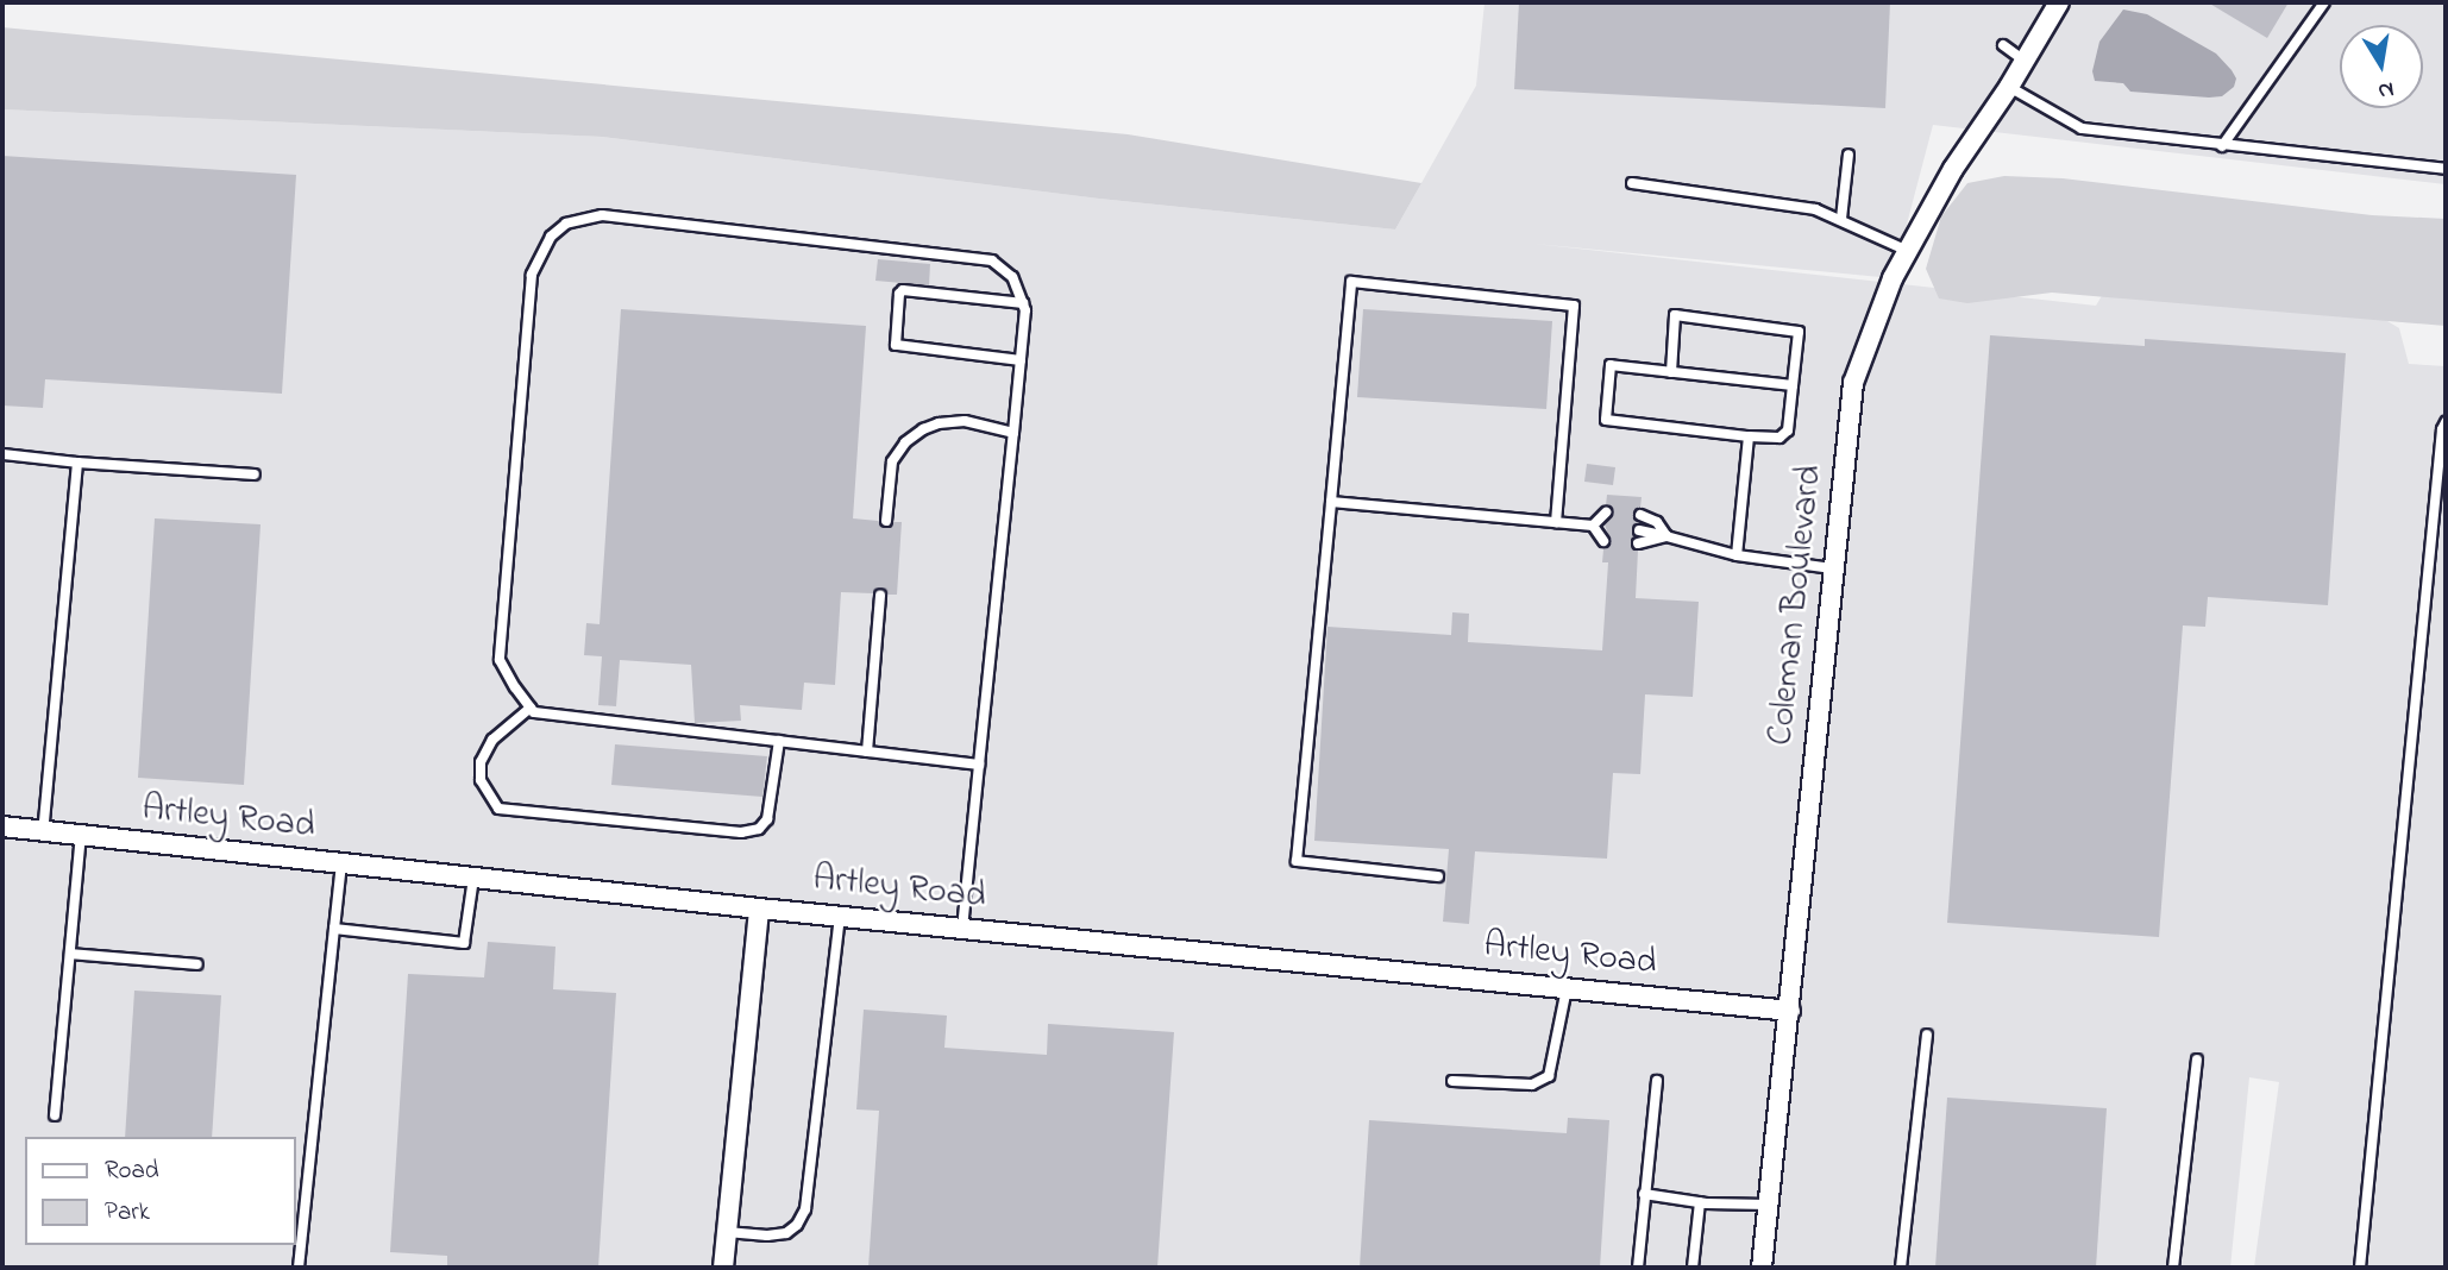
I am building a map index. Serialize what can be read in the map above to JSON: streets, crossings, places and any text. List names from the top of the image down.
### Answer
{
  "streets": {
    "street": ["Coleman Boulevard", "Artley Road"]
  },
  "crossings": [
    ["Coleman Boulevard", "Artley Road"]
  ],
  "legend": ["Road", "Park"],
  "north": "bottom"
}
